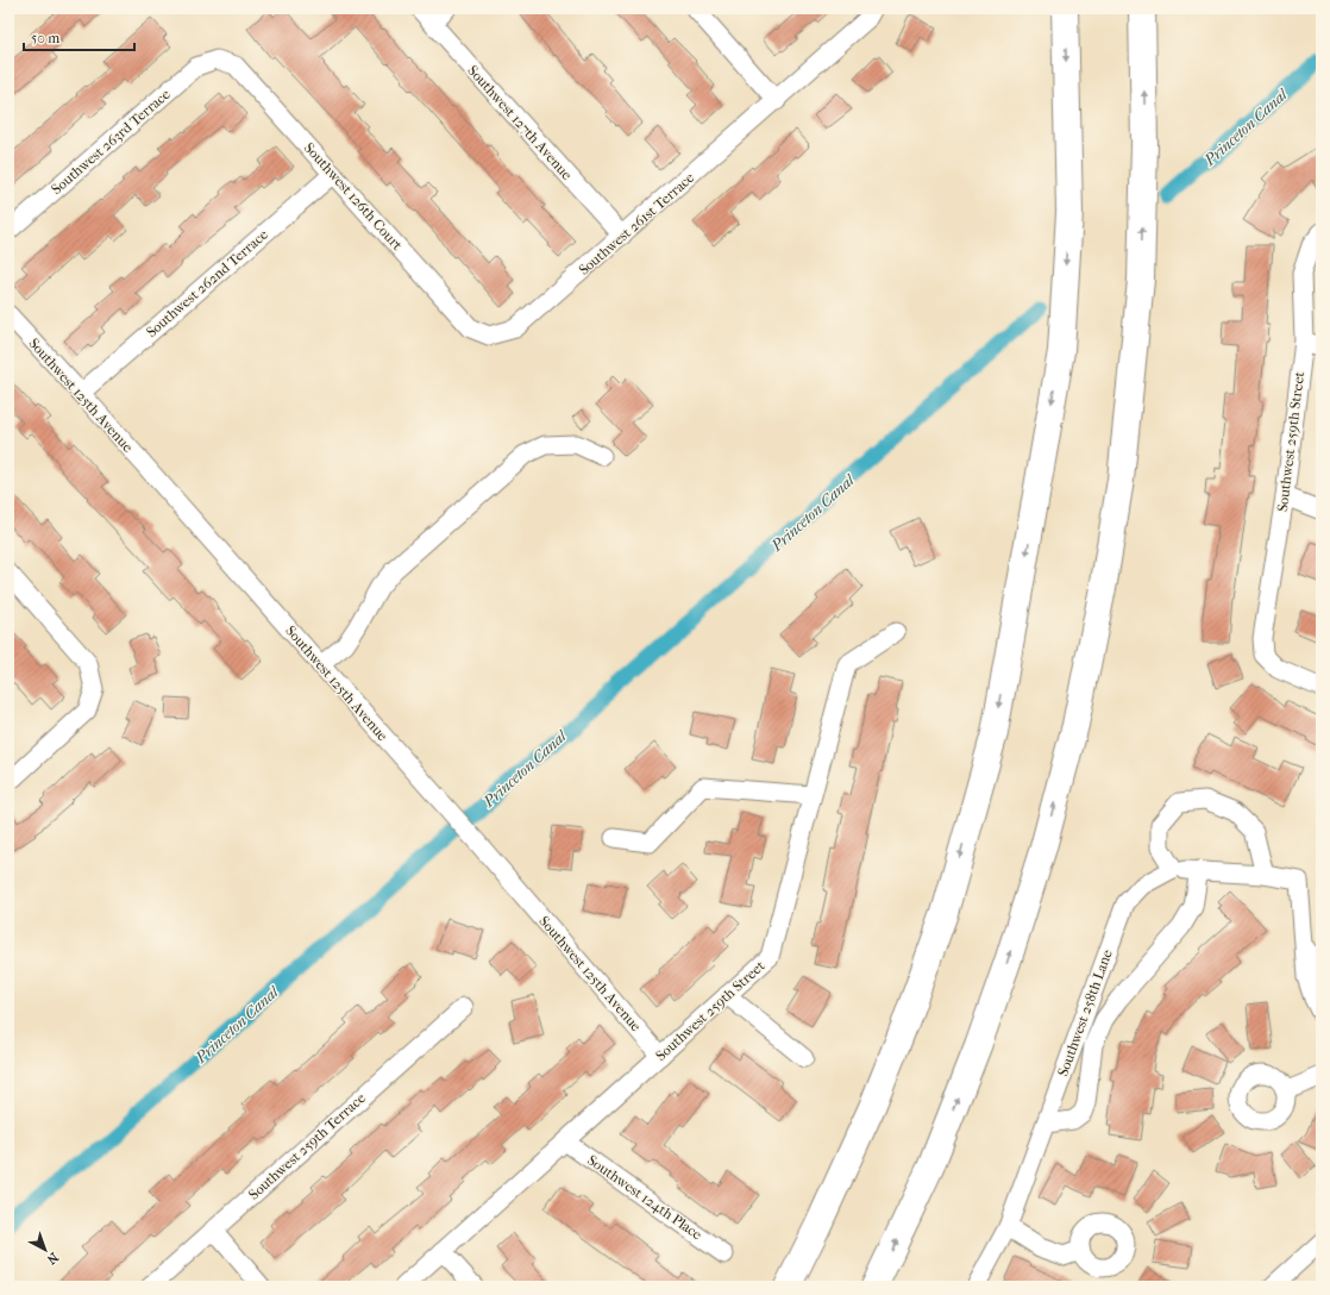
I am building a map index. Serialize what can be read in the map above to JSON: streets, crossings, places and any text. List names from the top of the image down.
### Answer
{
  "streets": {
    "street": [
      "Southwest 127th Avenue",
      "Southwest 263rd Terrace",
      "Southwest 126th Court",
      "Southwest 261st Terrace",
      "Southwest 262nd Terrace",
      "Southwest 125th Avenue",
      "Southwest 259th Street",
      "Southwest 258th Lane",
      "Southwest 259th Terrace",
      "Southwest 124th Place"
    ]
  },
  "crossings": [
    ["Southwest 127th Avenue", "Southwest 261st Terrace"],
    ["Southwest 263rd Terrace", "Southwest 126th Court"],
    ["Southwest 126th Court", "Southwest 261st Terrace"],
    ["Southwest 126th Court", "Southwest 262nd Terrace"],
    ["Southwest 262nd Terrace", "Southwest 125th Avenue"],
    ["Southwest 125th Avenue", "Southwest 259th Street"],
    ["Southwest 259th Street", "Southwest 124th Place"]
  ],
  "water": ["Princeton Canal"],
  "scale_bar": "50 m",
  "north": "bottom right"
}
